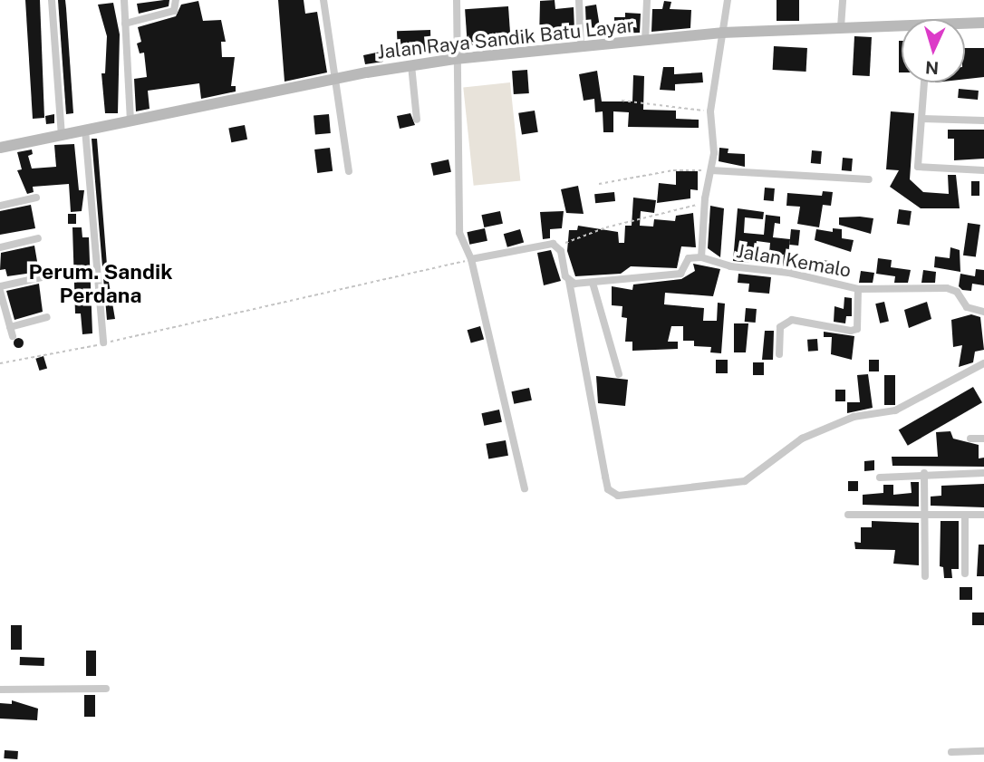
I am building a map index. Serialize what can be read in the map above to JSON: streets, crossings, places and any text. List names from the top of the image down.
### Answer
{
  "streets": {
    "main road": ["Jalan Raya Sandik Batu Layar"],
    "street": ["Jalan Kemalo"]
  },
  "districts": ["Perum. Sandik Perdana"],
  "north": "bottom"
}
